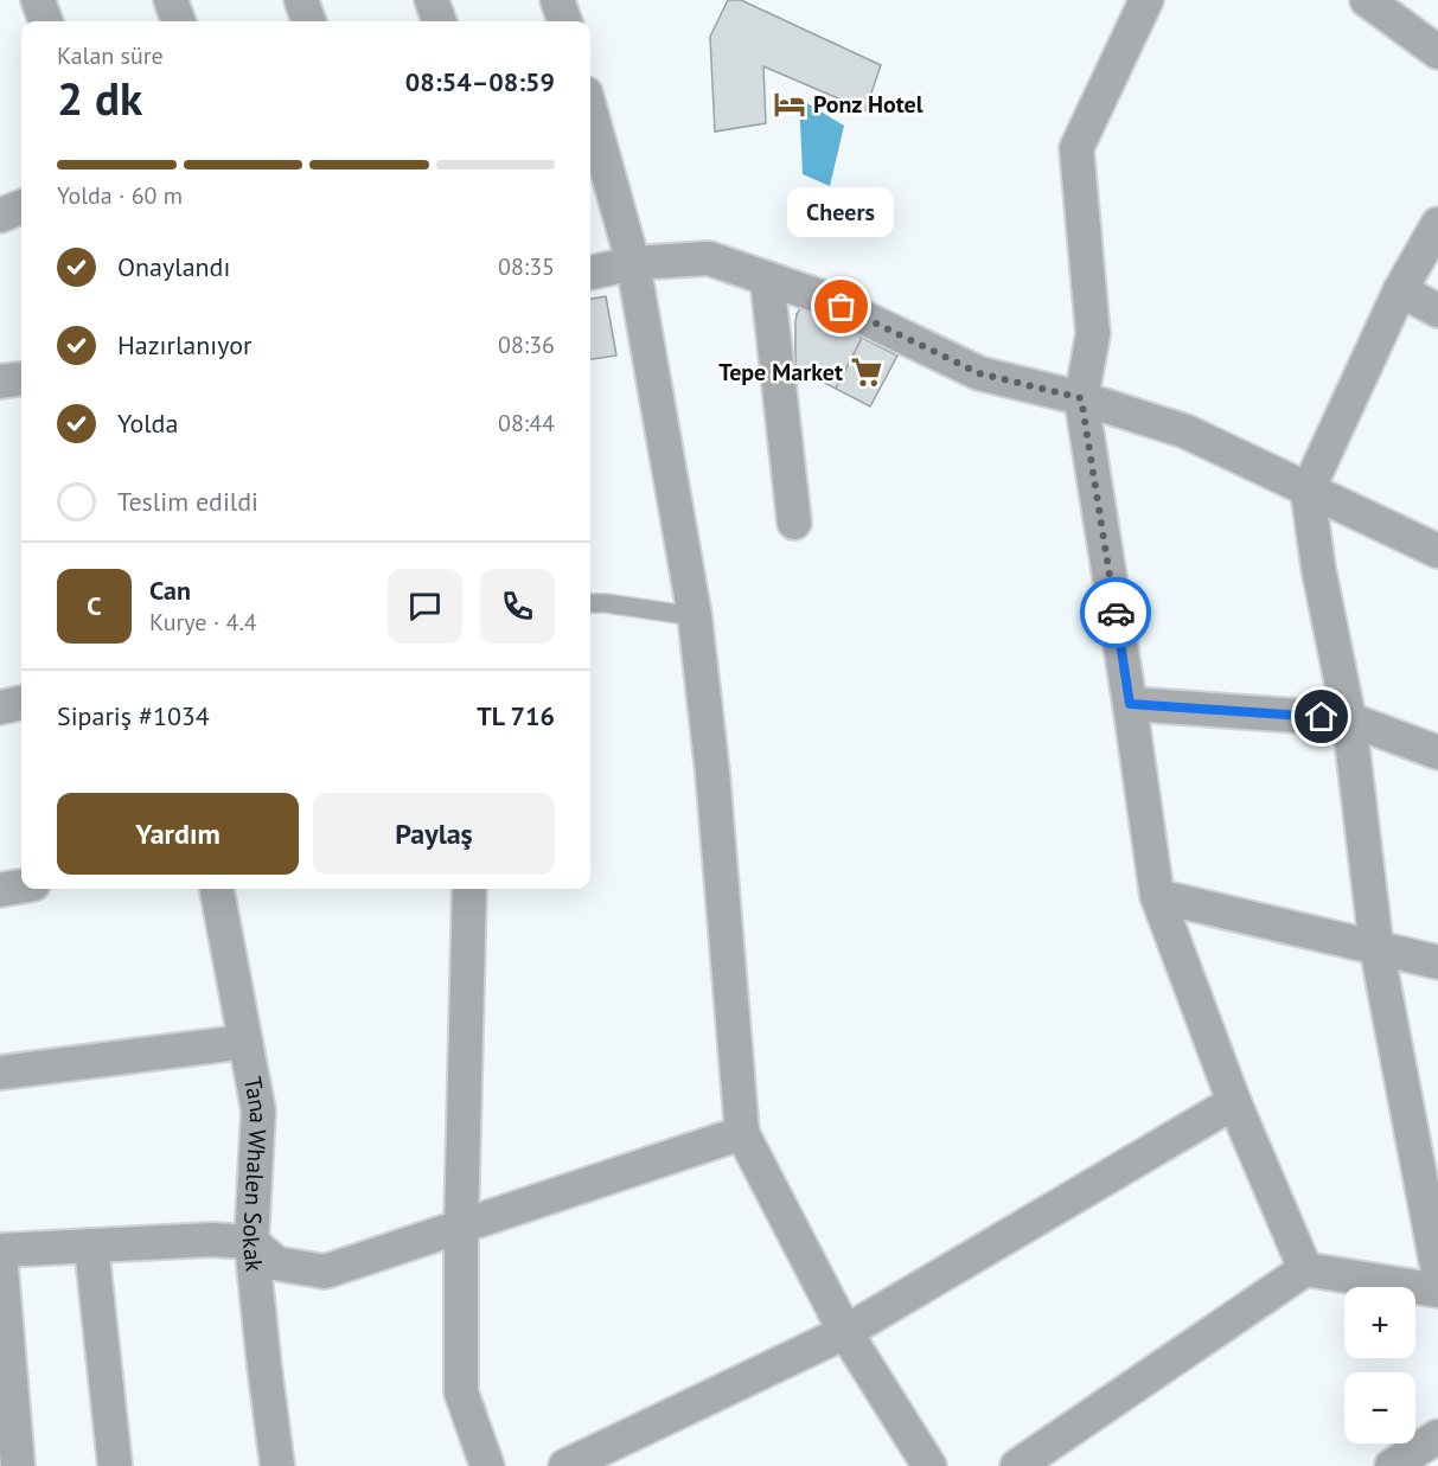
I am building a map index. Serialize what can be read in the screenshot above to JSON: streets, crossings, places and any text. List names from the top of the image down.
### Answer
{
  "streets": {
    "street": ["Tana Whalen Sokak"]
  },
  "places": {
    "hotel": ["Ponz Hotel"],
    "other": ["Cheers"],
    "supermarket": ["Tepe Market"]
  },
  "page": {
    "heading": ["2 dk", "Kalan süre", "08:54–08:59"],
    "panel": [
      "Can",
      "Kurye · 4.4",
      "Sipariş #1034",
      "TL 716"
    ],
    "bar": "Yolda · 60 m",
    "bubble": "Cheers",
    "list": [
      ["Onaylandı", "08:35"],
      ["Hazırlanıyor", "08:36"],
      ["Yolda", "08:44"],
      "Teslim edildi"
    ],
    "round": "C",
    "buttons": ["Yardım", "Paylaş"],
    "map_buttons": ["+", "−"]
  }
}
